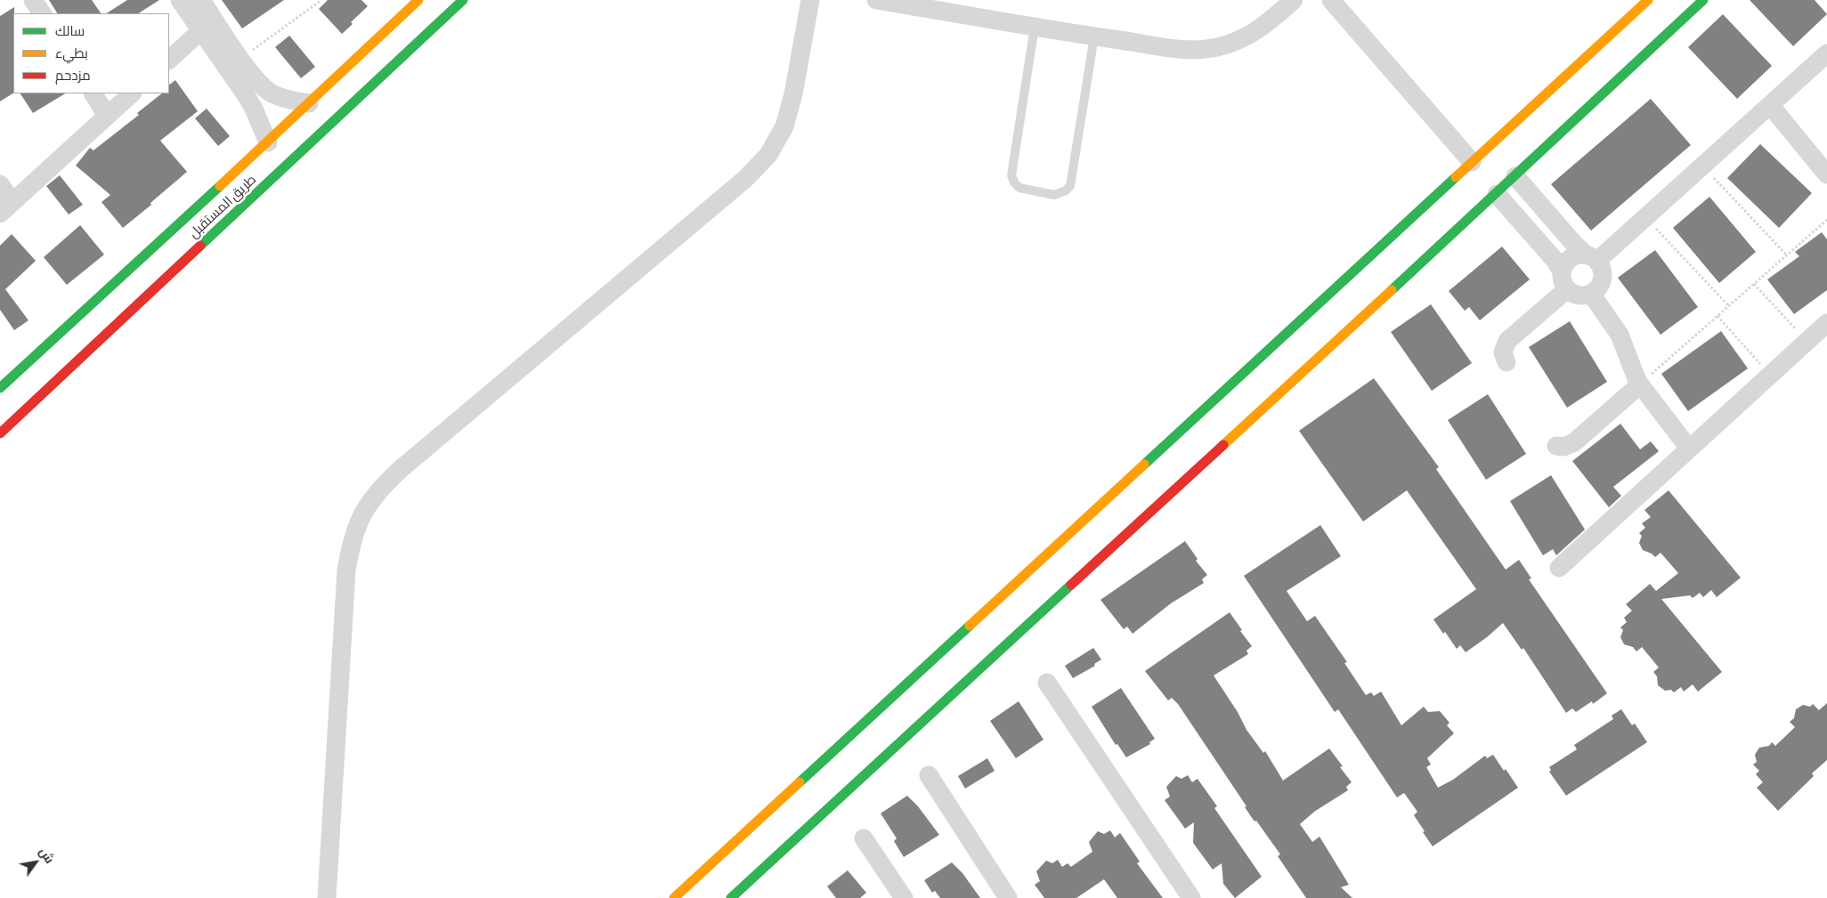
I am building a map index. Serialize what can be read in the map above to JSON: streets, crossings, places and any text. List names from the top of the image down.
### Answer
{
  "streets": {
    "street": ["طريق المستقبل"]
  },
  "legend": ["سالك", "بطيء", "مزدحم"],
  "north": "top right"
}
